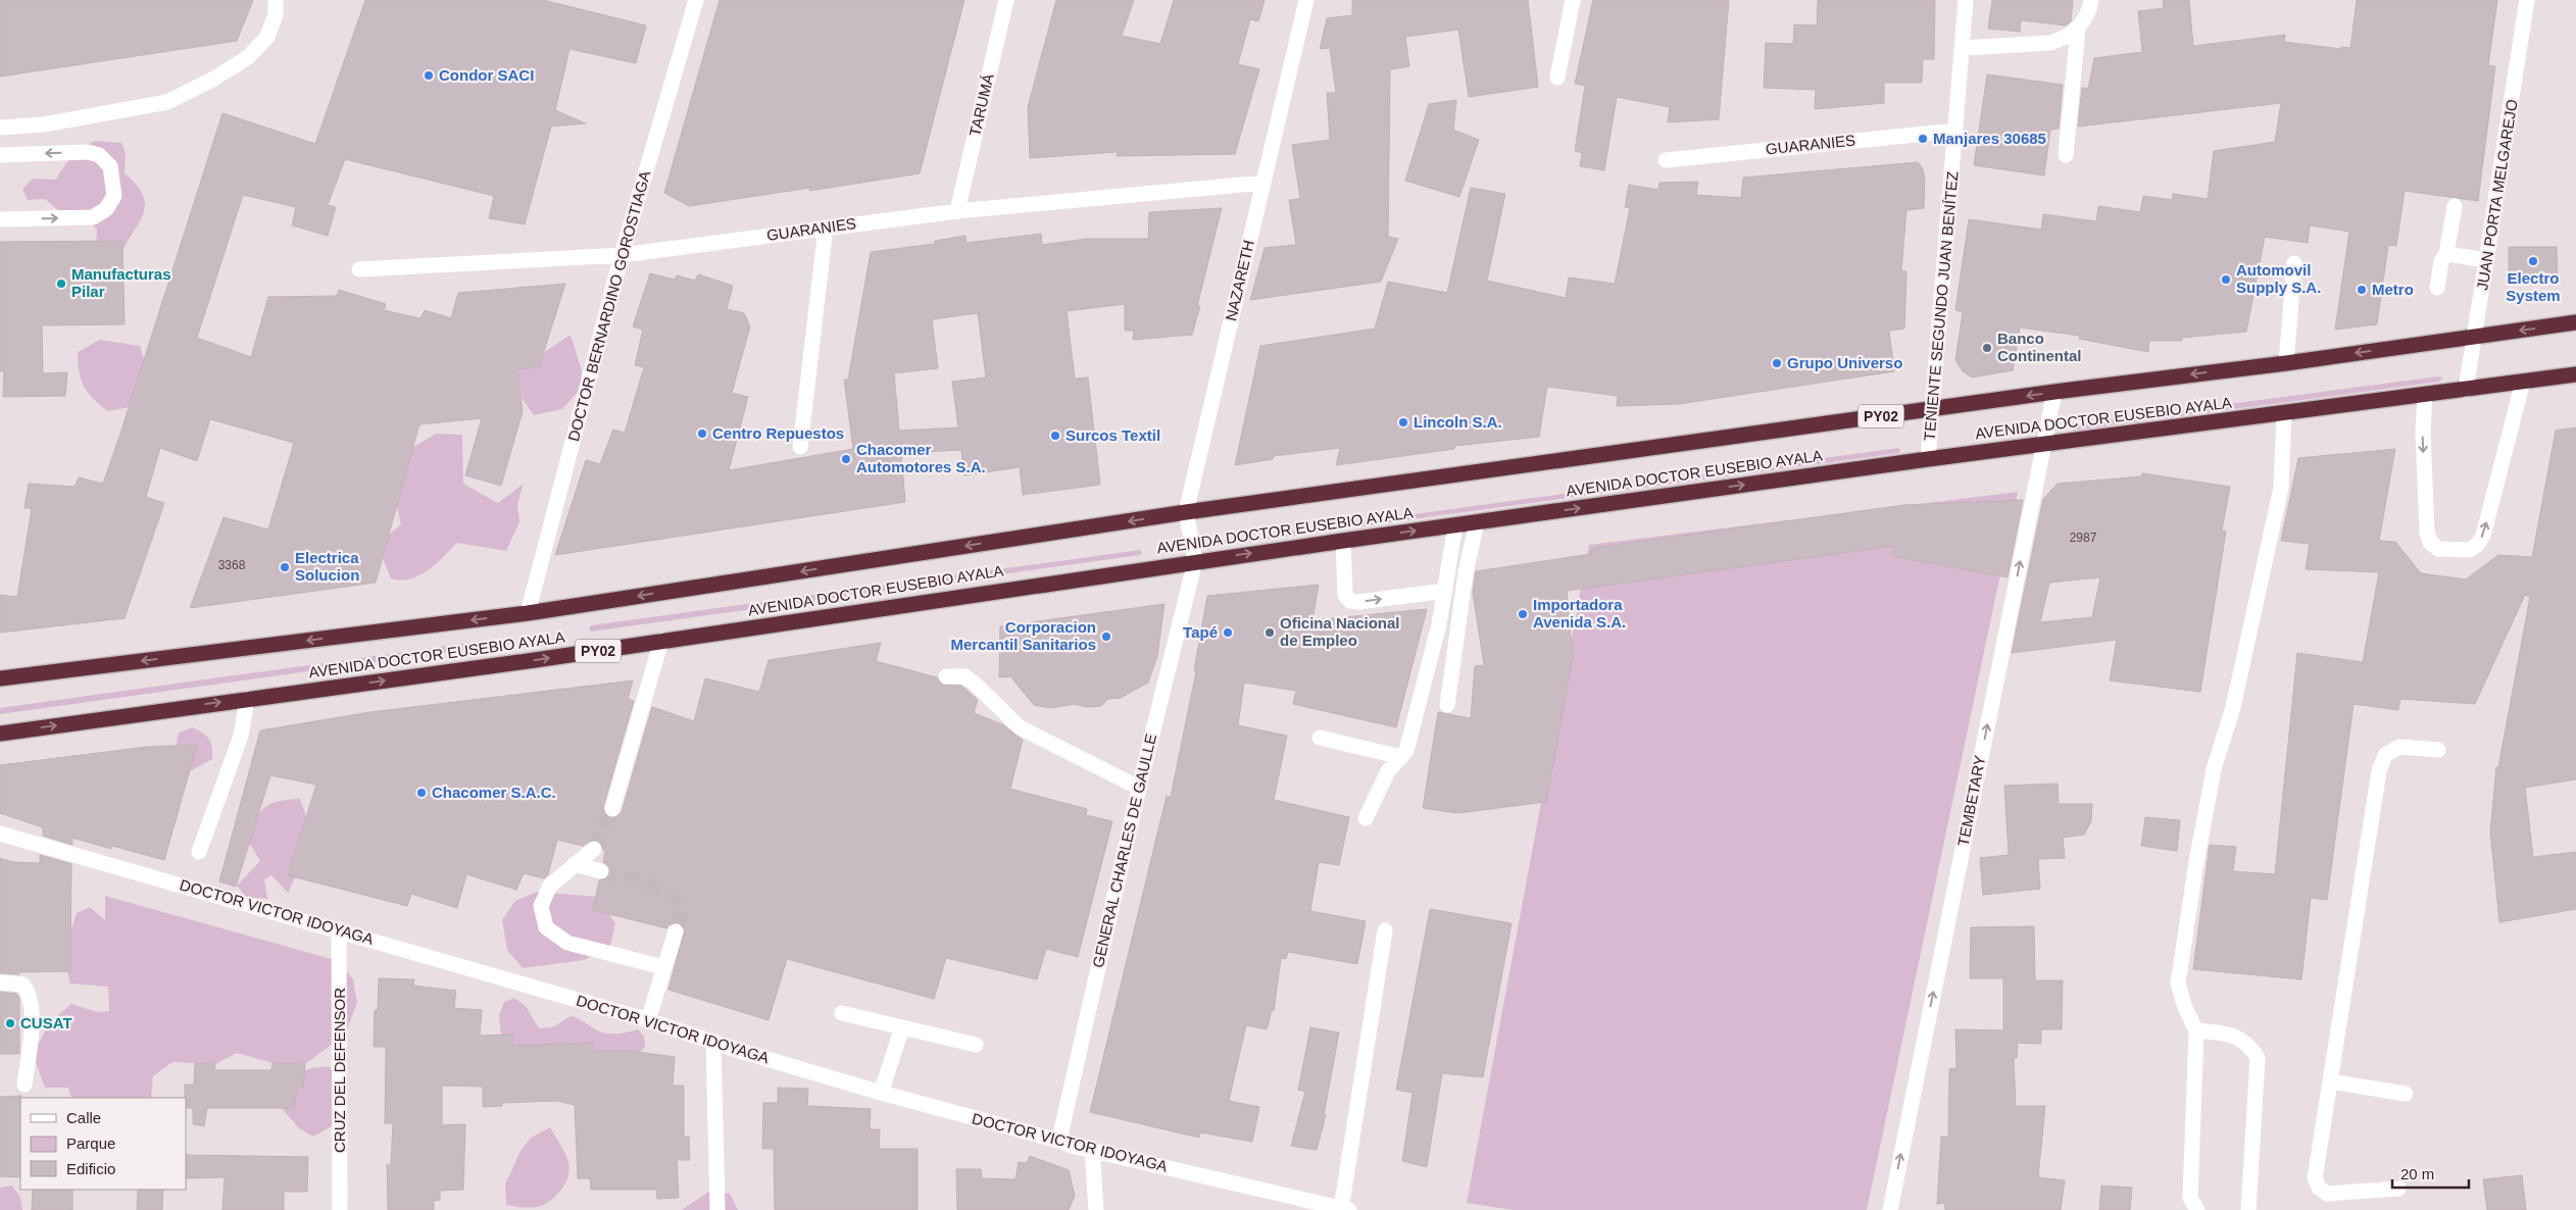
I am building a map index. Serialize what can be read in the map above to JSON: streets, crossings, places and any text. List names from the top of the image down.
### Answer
{
  "streets": {
    "highway": ["PY02", "AVENIDA DOCTOR EUSEBIO AYALA"],
    "street": [
      "TARUMÁ",
      "GUARANIES",
      "JUAN PORTA MELGAREJO",
      "NAZARETH",
      "DOCTOR BERNARDINO GOROSTIAGA",
      "TENIENTE SEGUNDO JUAN BENÍTEZ",
      "TEMBETARY",
      "GENERAL CHARLES DE GAULLE",
      "DOCTOR VICTOR IDOYAGA",
      "CRUZ DEL DEFENSOR"
    ]
  },
  "crossings": [
    ["TARUMÁ", "GUARANIES"],
    ["GUARANIES", "NAZARETH"],
    ["GUARANIES", "DOCTOR BERNARDINO GOROSTIAGA"],
    ["GUARANIES", "TENIENTE SEGUNDO JUAN BENÍTEZ"],
    ["JUAN PORTA MELGAREJO", "AVENIDA DOCTOR EUSEBIO AYALA"],
    ["NAZARETH", "AVENIDA DOCTOR EUSEBIO AYALA"],
    ["NAZARETH", "GENERAL CHARLES DE GAULLE"],
    ["DOCTOR BERNARDINO GOROSTIAGA", "AVENIDA DOCTOR EUSEBIO AYALA"],
    ["TENIENTE SEGUNDO JUAN BENÍTEZ", "AVENIDA DOCTOR EUSEBIO AYALA"],
    ["AVENIDA DOCTOR EUSEBIO AYALA", "TEMBETARY"],
    ["AVENIDA DOCTOR EUSEBIO AYALA", "GENERAL CHARLES DE GAULLE"],
    ["GENERAL CHARLES DE GAULLE", "DOCTOR VICTOR IDOYAGA"],
    ["DOCTOR VICTOR IDOYAGA", "CRUZ DEL DEFENSOR"]
  ],
  "one_way": ["TEMBETARY"],
  "places": [
    "Condor SACI",
    "Manjares 30685",
    "Electro System",
    "Automovil Supply S.A.",
    "Manufacturas Pilar",
    "Metro",
    "Banco Continental",
    "Grupo Universo",
    "Lincoln S.A.",
    "Centro Repuestos",
    "Surcos Textil",
    "Chacomer Automotores S.A.",
    "Electrica Solucion",
    "Importadora Avenida S.A.",
    "Tapé",
    "Oficina Nacional de Empleo",
    "Corporacion Mercantil Sanitarios",
    "Chacomer S.A.C.",
    "CUSAT"
  ],
  "house_numbers": ["2987", "3368"],
  "legend": ["Calle", "Parque", "Edificio"],
  "scale_bar": "20 m"
}
